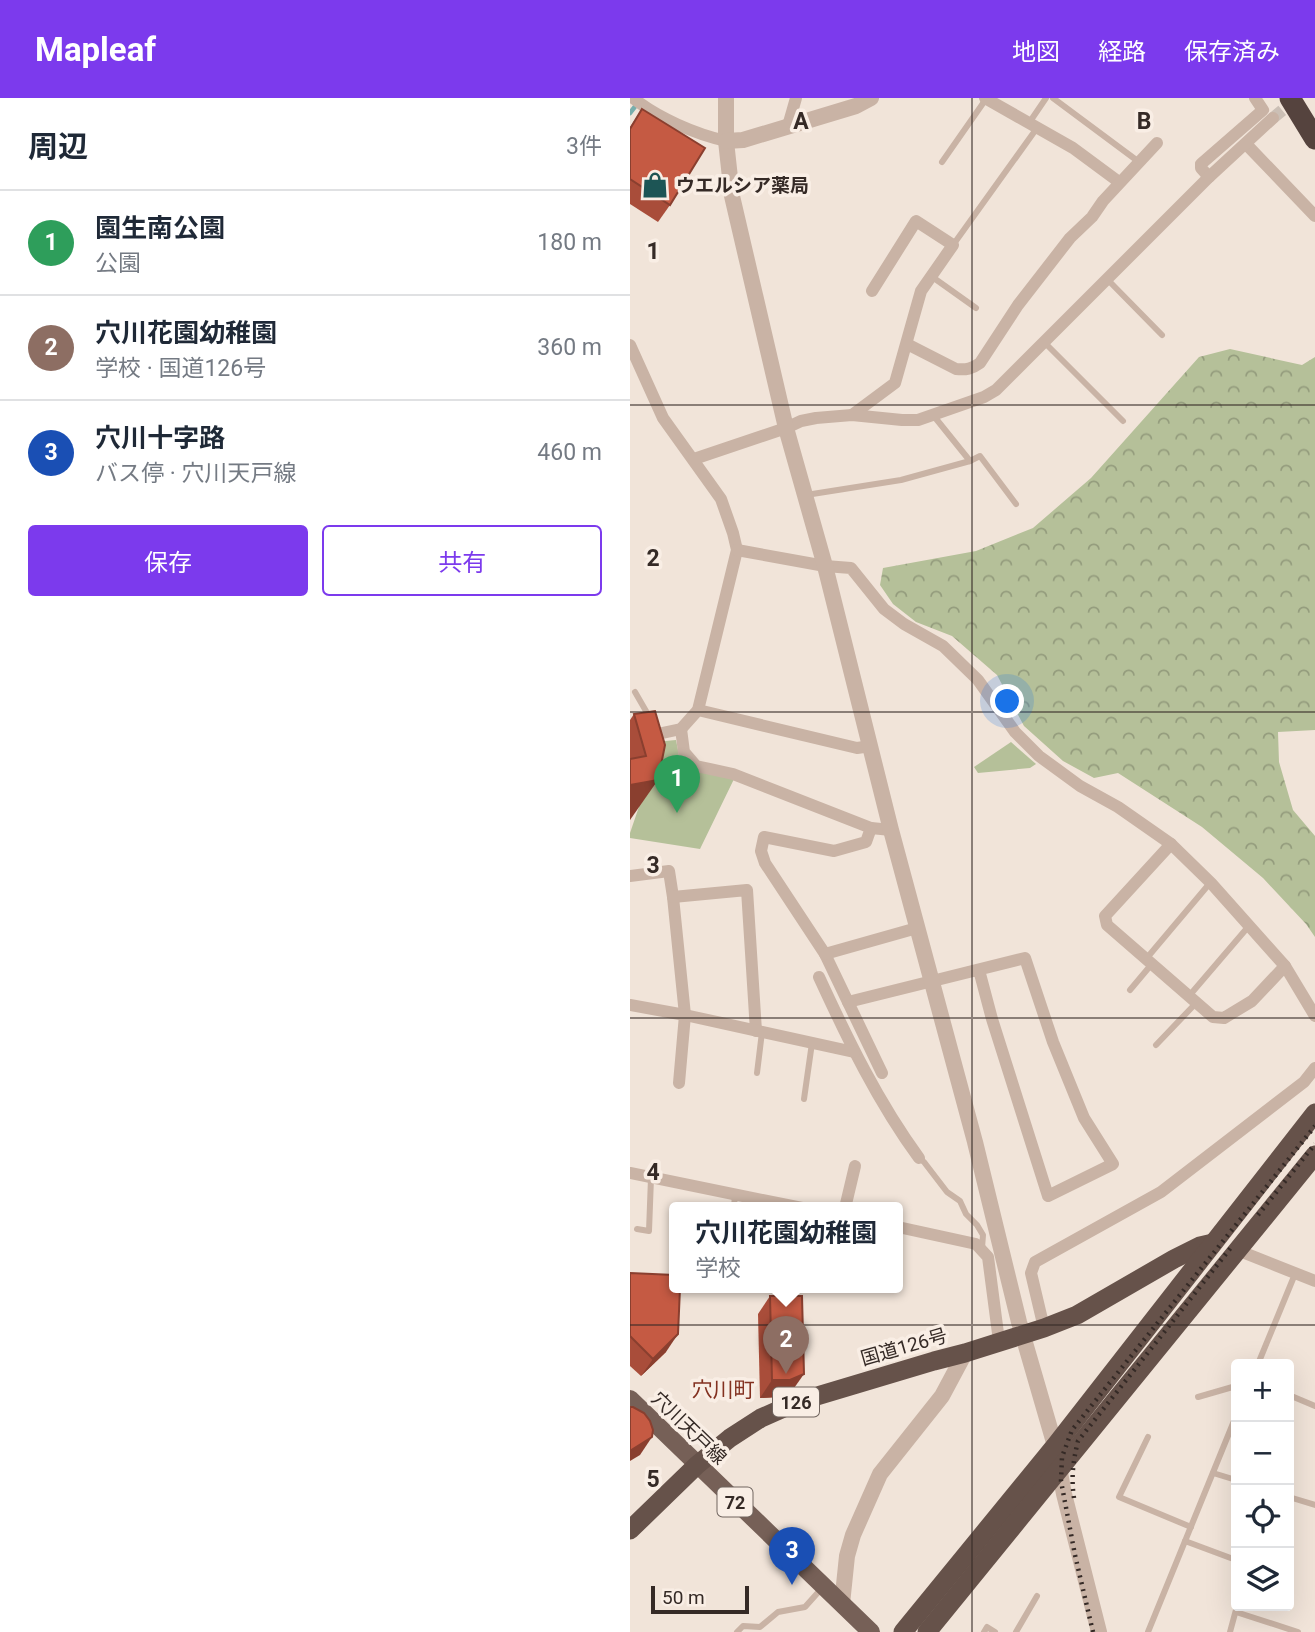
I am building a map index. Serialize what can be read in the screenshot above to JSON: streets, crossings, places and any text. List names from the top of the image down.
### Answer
{
  "streets": {
    "highway": ["国道126号", "126"],
    "main road": ["穴川天戸線", "72"]
  },
  "crossings": [
    ["国道126号", "穴川天戸線"]
  ],
  "districts": ["穴川町"],
  "places": {
    "shop": ["ウエルシア薬局"]
  },
  "scale_bar": "50 m",
  "page": {
    "header": "Mapleaf",
    "nav": ["地図", "経路", "保存済み"],
    "heading": ["周辺", "3件"],
    "list": [
      {
        "mark": "1",
        "name": "園生南公園",
        "note": "公園",
        "value": "180 m"
      },
      {
        "mark": "2",
        "name": "穴川花園幼稚園",
        "note": "学校 · 国道126号",
        "value": "360 m"
      },
      {
        "mark": "3",
        "name": "穴川十字路",
        "note": "バス停 · 穴川天戸線",
        "value": "460 m"
      }
    ],
    "buttons": ["保存", "共有"],
    "pins": ["1", "2", "3"],
    "popup": ["穴川花園幼稚園", "学校"],
    "map_buttons": ["+", "−"],
    "scale": "50 m"
  },
  "grid": {
    "columns": ["A", "B"],
    "rows": [
      "1",
      "2",
      "3",
      "4",
      "5"
    ]
  }
}
